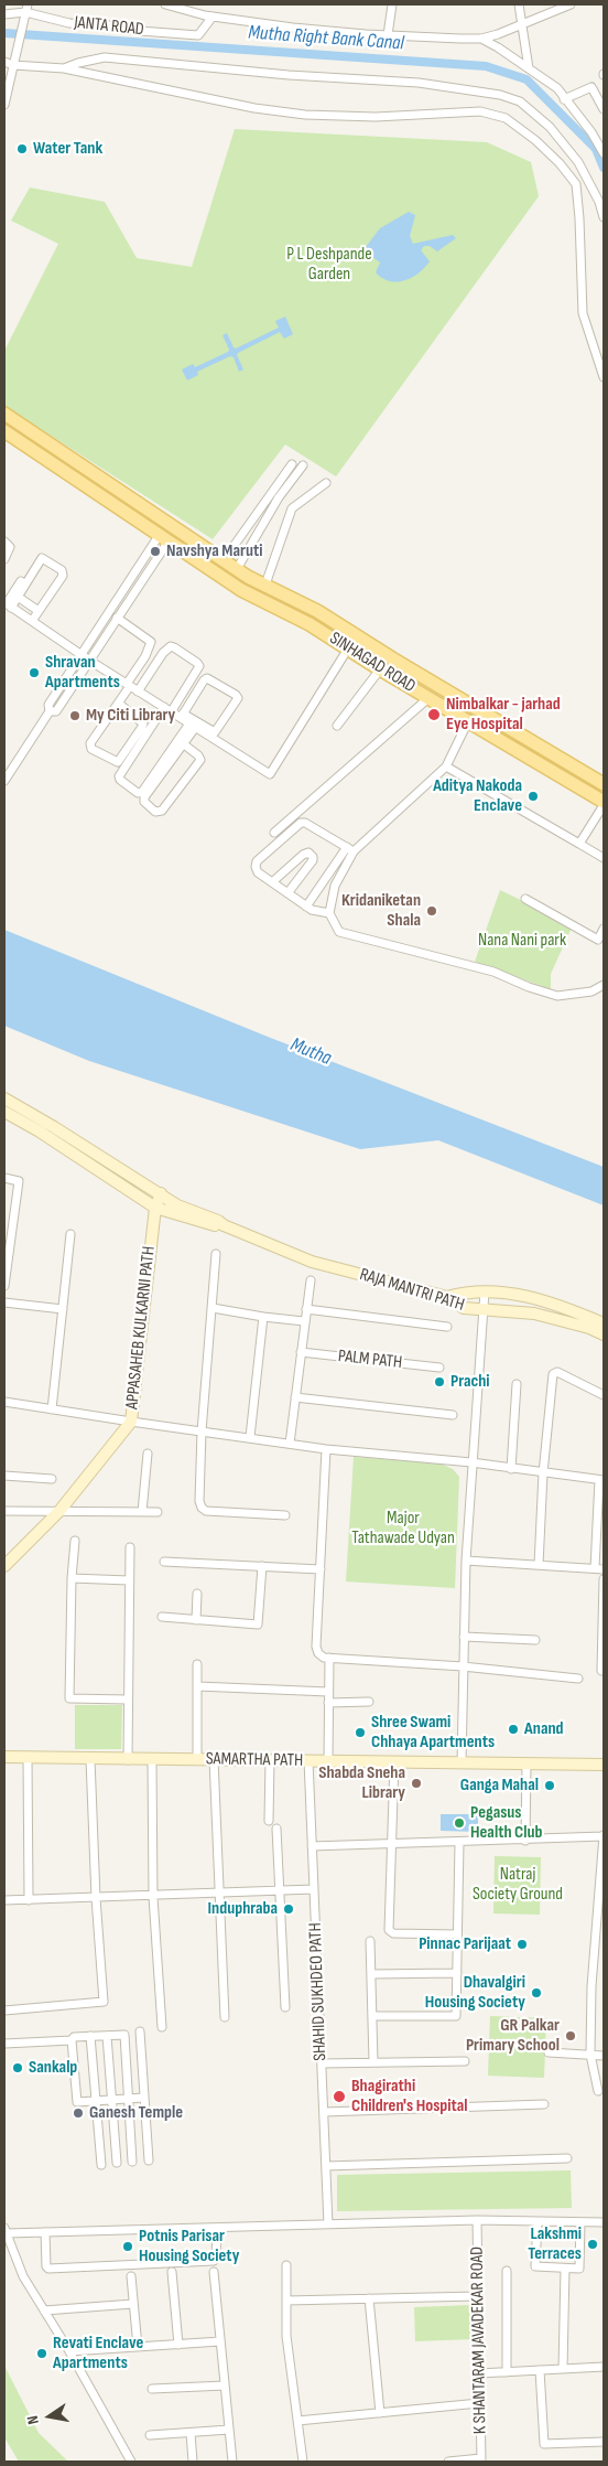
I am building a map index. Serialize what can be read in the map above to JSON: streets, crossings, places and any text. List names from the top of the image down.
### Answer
{
  "streets": {
    "main road": [
      "SINHAGAD ROAD",
      "RAJA MANTRI PATH",
      "APPASAHEB KULKARNI PATH",
      "SAMARTHA PATH"
    ],
    "street": [
      "JANTA ROAD",
      "PALM PATH",
      "SHAHID SUKHDEO PATH",
      "K SHANTARAM JAVADEKAR ROAD"
    ]
  },
  "crossings": [
    ["RAJA MANTRI PATH", "APPASAHEB KULKARNI PATH"],
    ["SAMARTHA PATH", "SHAHID SUKHDEO PATH"]
  ],
  "water": ["Mutha Right Bank Canal", "Mutha"],
  "parks": [
    "P L Deshpande Garden",
    "Nana Nani park",
    "Major Tathawade Udyan",
    "Natraj Society Ground"
  ],
  "places": [
    "Water Tank",
    "Navshya Maruti",
    "Shravan Apartments",
    "Nimbalkar - jarhad Eye Hospital",
    "My Citi Library",
    "Aditya Nakoda Enclave",
    "Kridaniketan Shala",
    "Prachi",
    "Anand",
    "Shree Swami Chhaya Apartments",
    "Shabda Sneha Library",
    "Ganga Mahal",
    "Pegasus Health Club",
    "Induphraba",
    "Pinnac Parijaat",
    "Dhavalgiri Housing Society",
    "GR Palkar Primary School",
    "Sankalp",
    "Bhagirathi Children's Hospital",
    "Ganesh Temple",
    "Lakshmi Terraces",
    "Potnis Parisar Housing Society",
    "Revati Enclave Apartments"
  ],
  "north": "left"
}
